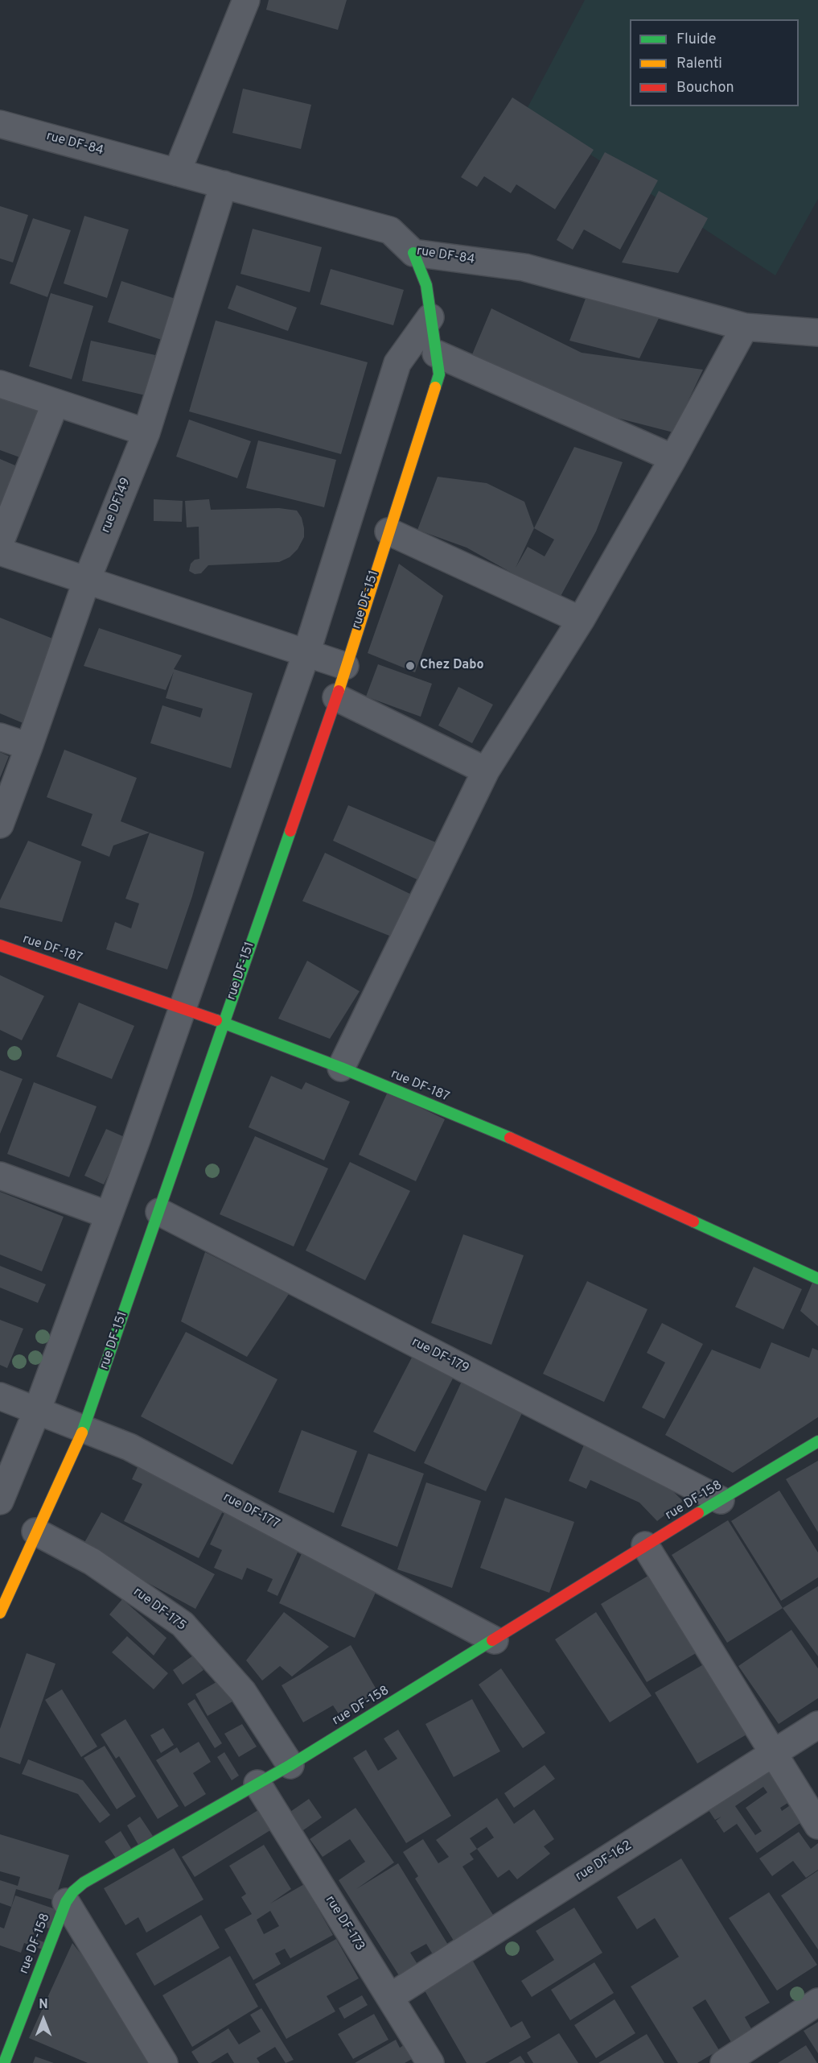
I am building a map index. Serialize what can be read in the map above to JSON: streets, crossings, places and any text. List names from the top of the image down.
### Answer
{
  "streets": {
    "street": [
      "rue DF-84",
      "rue DF149",
      "rue DF-151",
      "rue DF-187",
      "rue DF-179",
      "rue DF-158",
      "rue DF-177",
      "rue DF-175",
      "rue DF-162",
      "rue DF-173"
    ]
  },
  "crossings": [
    ["rue DF-84", "rue DF149"],
    ["rue DF-84", "rue DF-151"],
    ["rue DF-151", "rue DF-187"],
    ["rue DF-151", "rue DF-179"],
    ["rue DF-151", "rue DF-177"],
    ["rue DF-151", "rue DF-175"],
    ["rue DF-179", "rue DF-158"],
    ["rue DF-158", "rue DF-177"],
    ["rue DF-158", "rue DF-175"],
    ["rue DF-158", "rue DF-173"],
    ["rue DF-162", "rue DF-173"]
  ],
  "places": ["Chez Dabo"],
  "legend": ["Fluide", "Ralenti", "Bouchon"],
  "north": "top"
}
